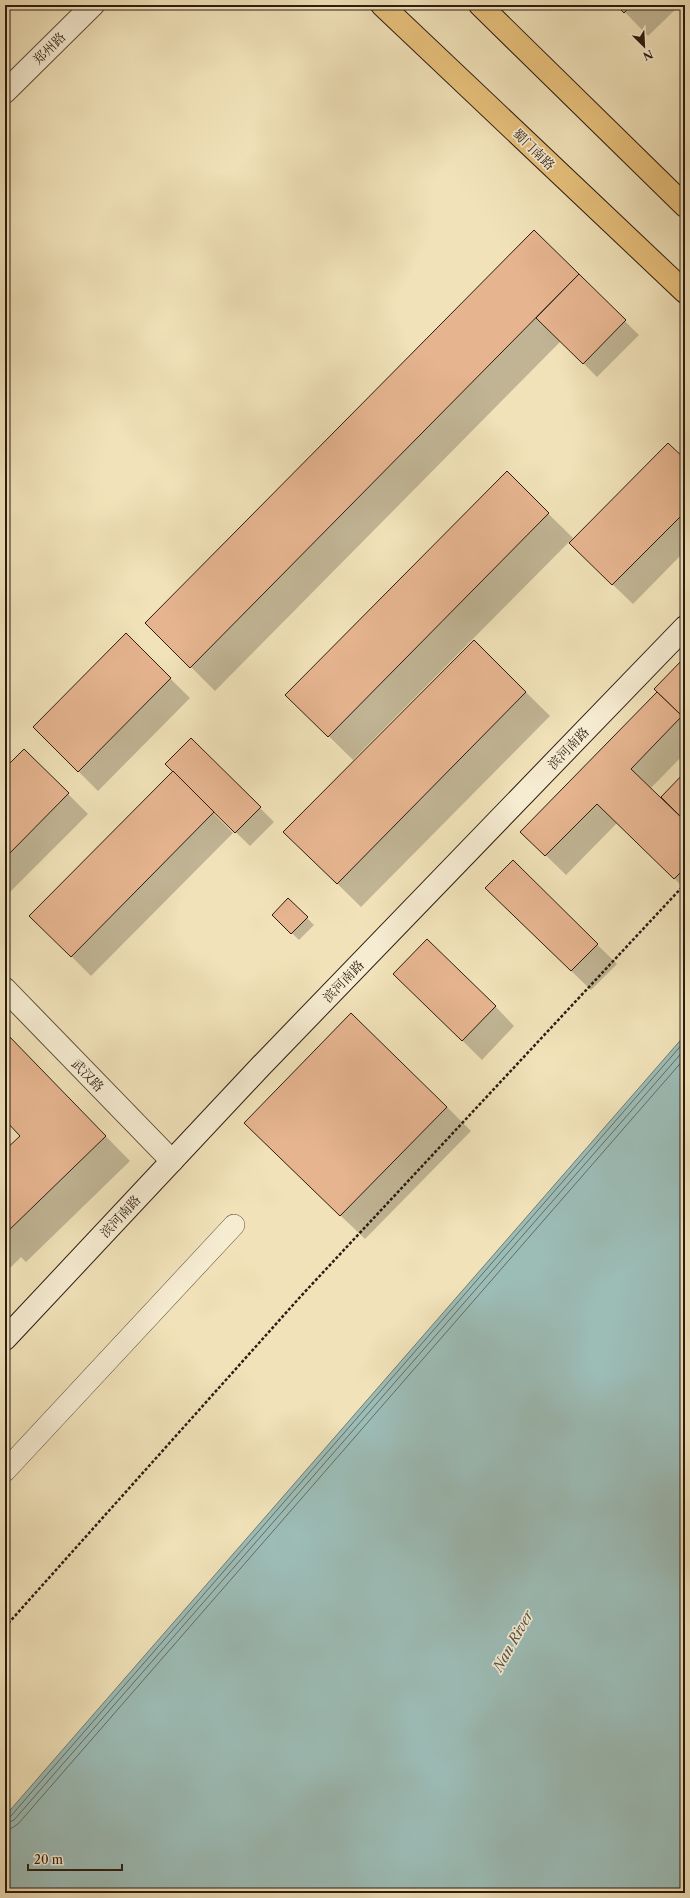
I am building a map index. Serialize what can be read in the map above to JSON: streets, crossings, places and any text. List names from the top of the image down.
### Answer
{
  "streets": {
    "highway": ["蜀门南路"],
    "main road": ["郑州路", "滨河南路", "武汉路"]
  },
  "crossings": [
    ["滨河南路", "武汉路"]
  ],
  "water": ["Nan River"],
  "scale_bar": "20 m",
  "north": "bottom right"
}
